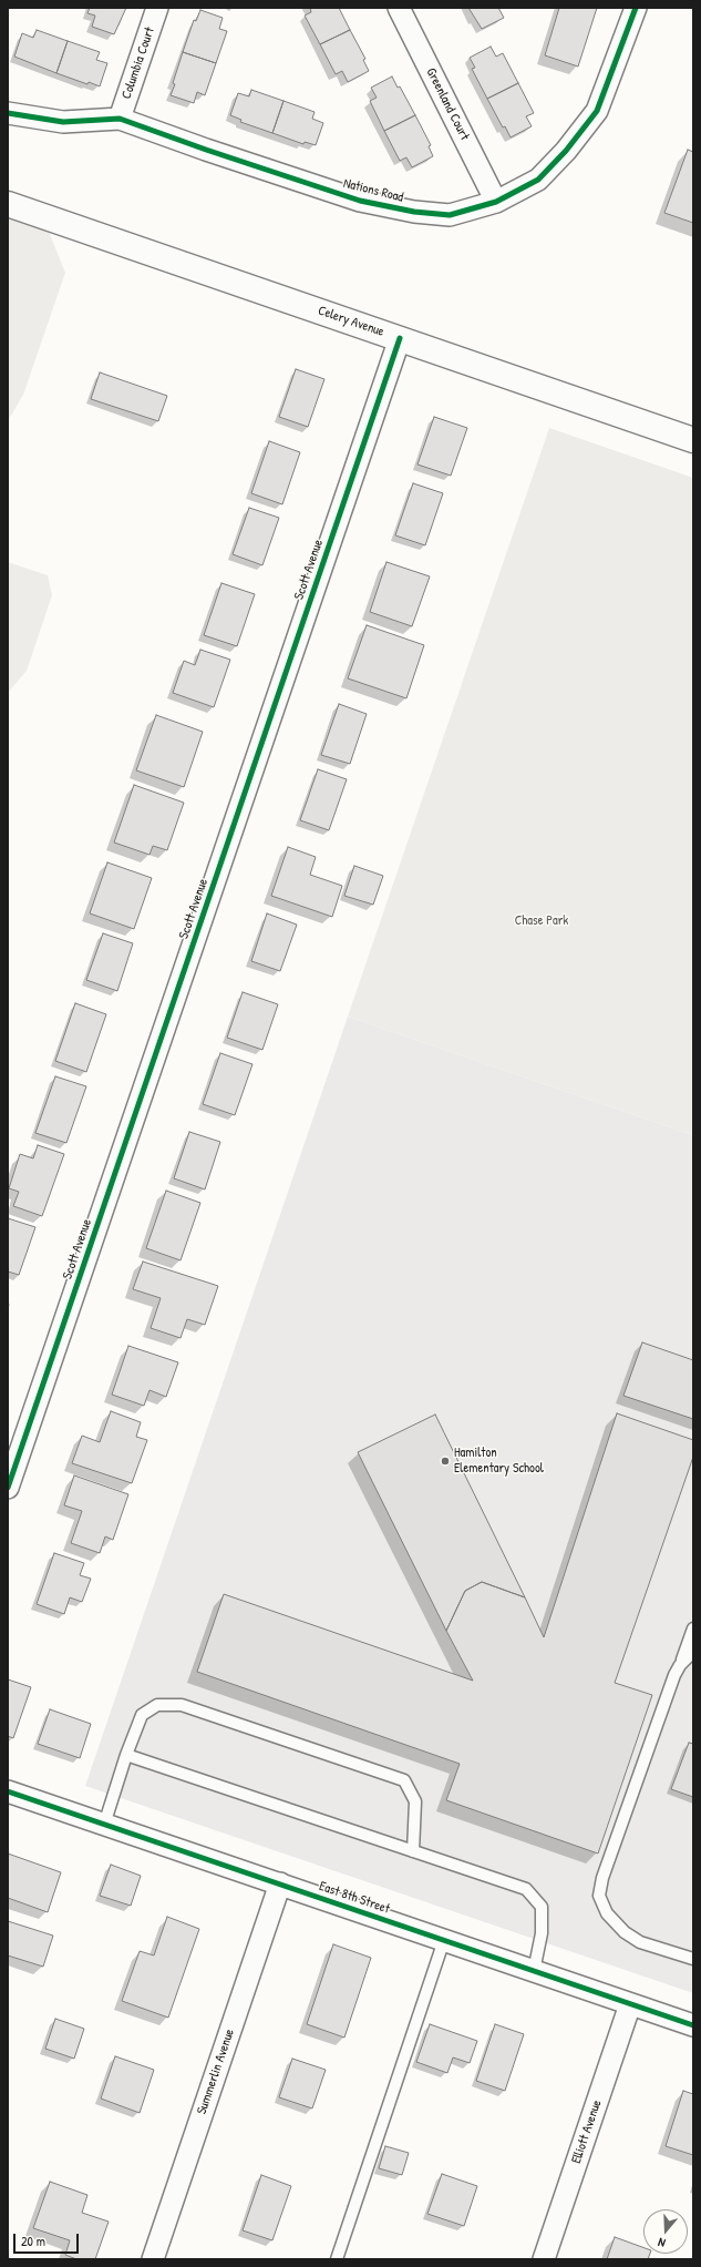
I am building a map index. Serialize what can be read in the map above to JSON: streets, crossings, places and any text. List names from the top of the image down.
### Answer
{
  "streets": {
    "main road": ["Celery Avenue"],
    "street": [
      "Columbia Court",
      "Greenland Court",
      "Nations Road",
      "Scott Avenue",
      "East 8th Street",
      "Summerlin Avenue",
      "Elliott Avenue"
    ]
  },
  "crossings": [
    ["Columbia Court", "Nations Road"],
    ["Greenland Court", "Nations Road"],
    ["Celery Avenue", "Scott Avenue"],
    ["East 8th Street", "Summerlin Avenue"],
    ["East 8th Street", "Elliott Avenue"]
  ],
  "parks": ["Chase Park"],
  "places": ["Hamilton Elementary School"],
  "scale_bar": "20 m",
  "north": "bottom"
}
